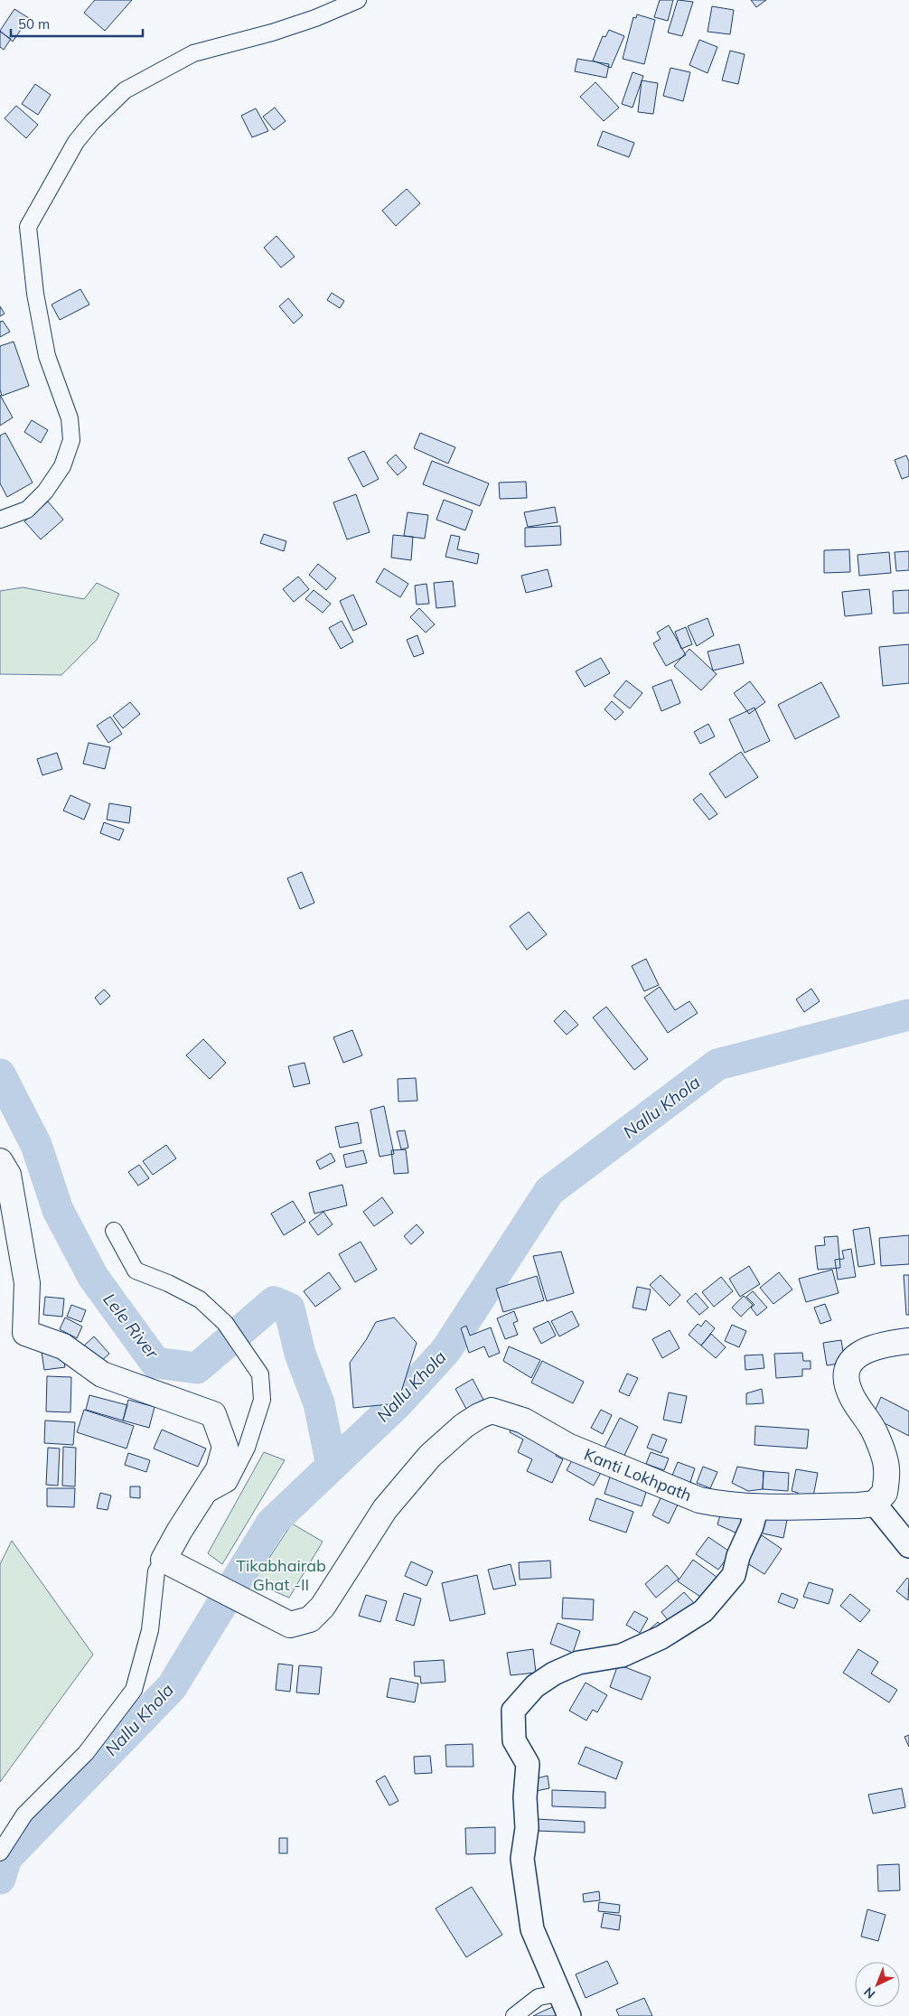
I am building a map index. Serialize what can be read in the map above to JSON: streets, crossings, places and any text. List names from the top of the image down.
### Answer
{
  "streets": {
    "main road": ["Kanti Lokhpath"]
  },
  "water": ["Nallu Khola", "Lele River"],
  "parks": ["Tikabhairab Ghat -II"],
  "scale_bar": "50 m",
  "north": "bottom left"
}
